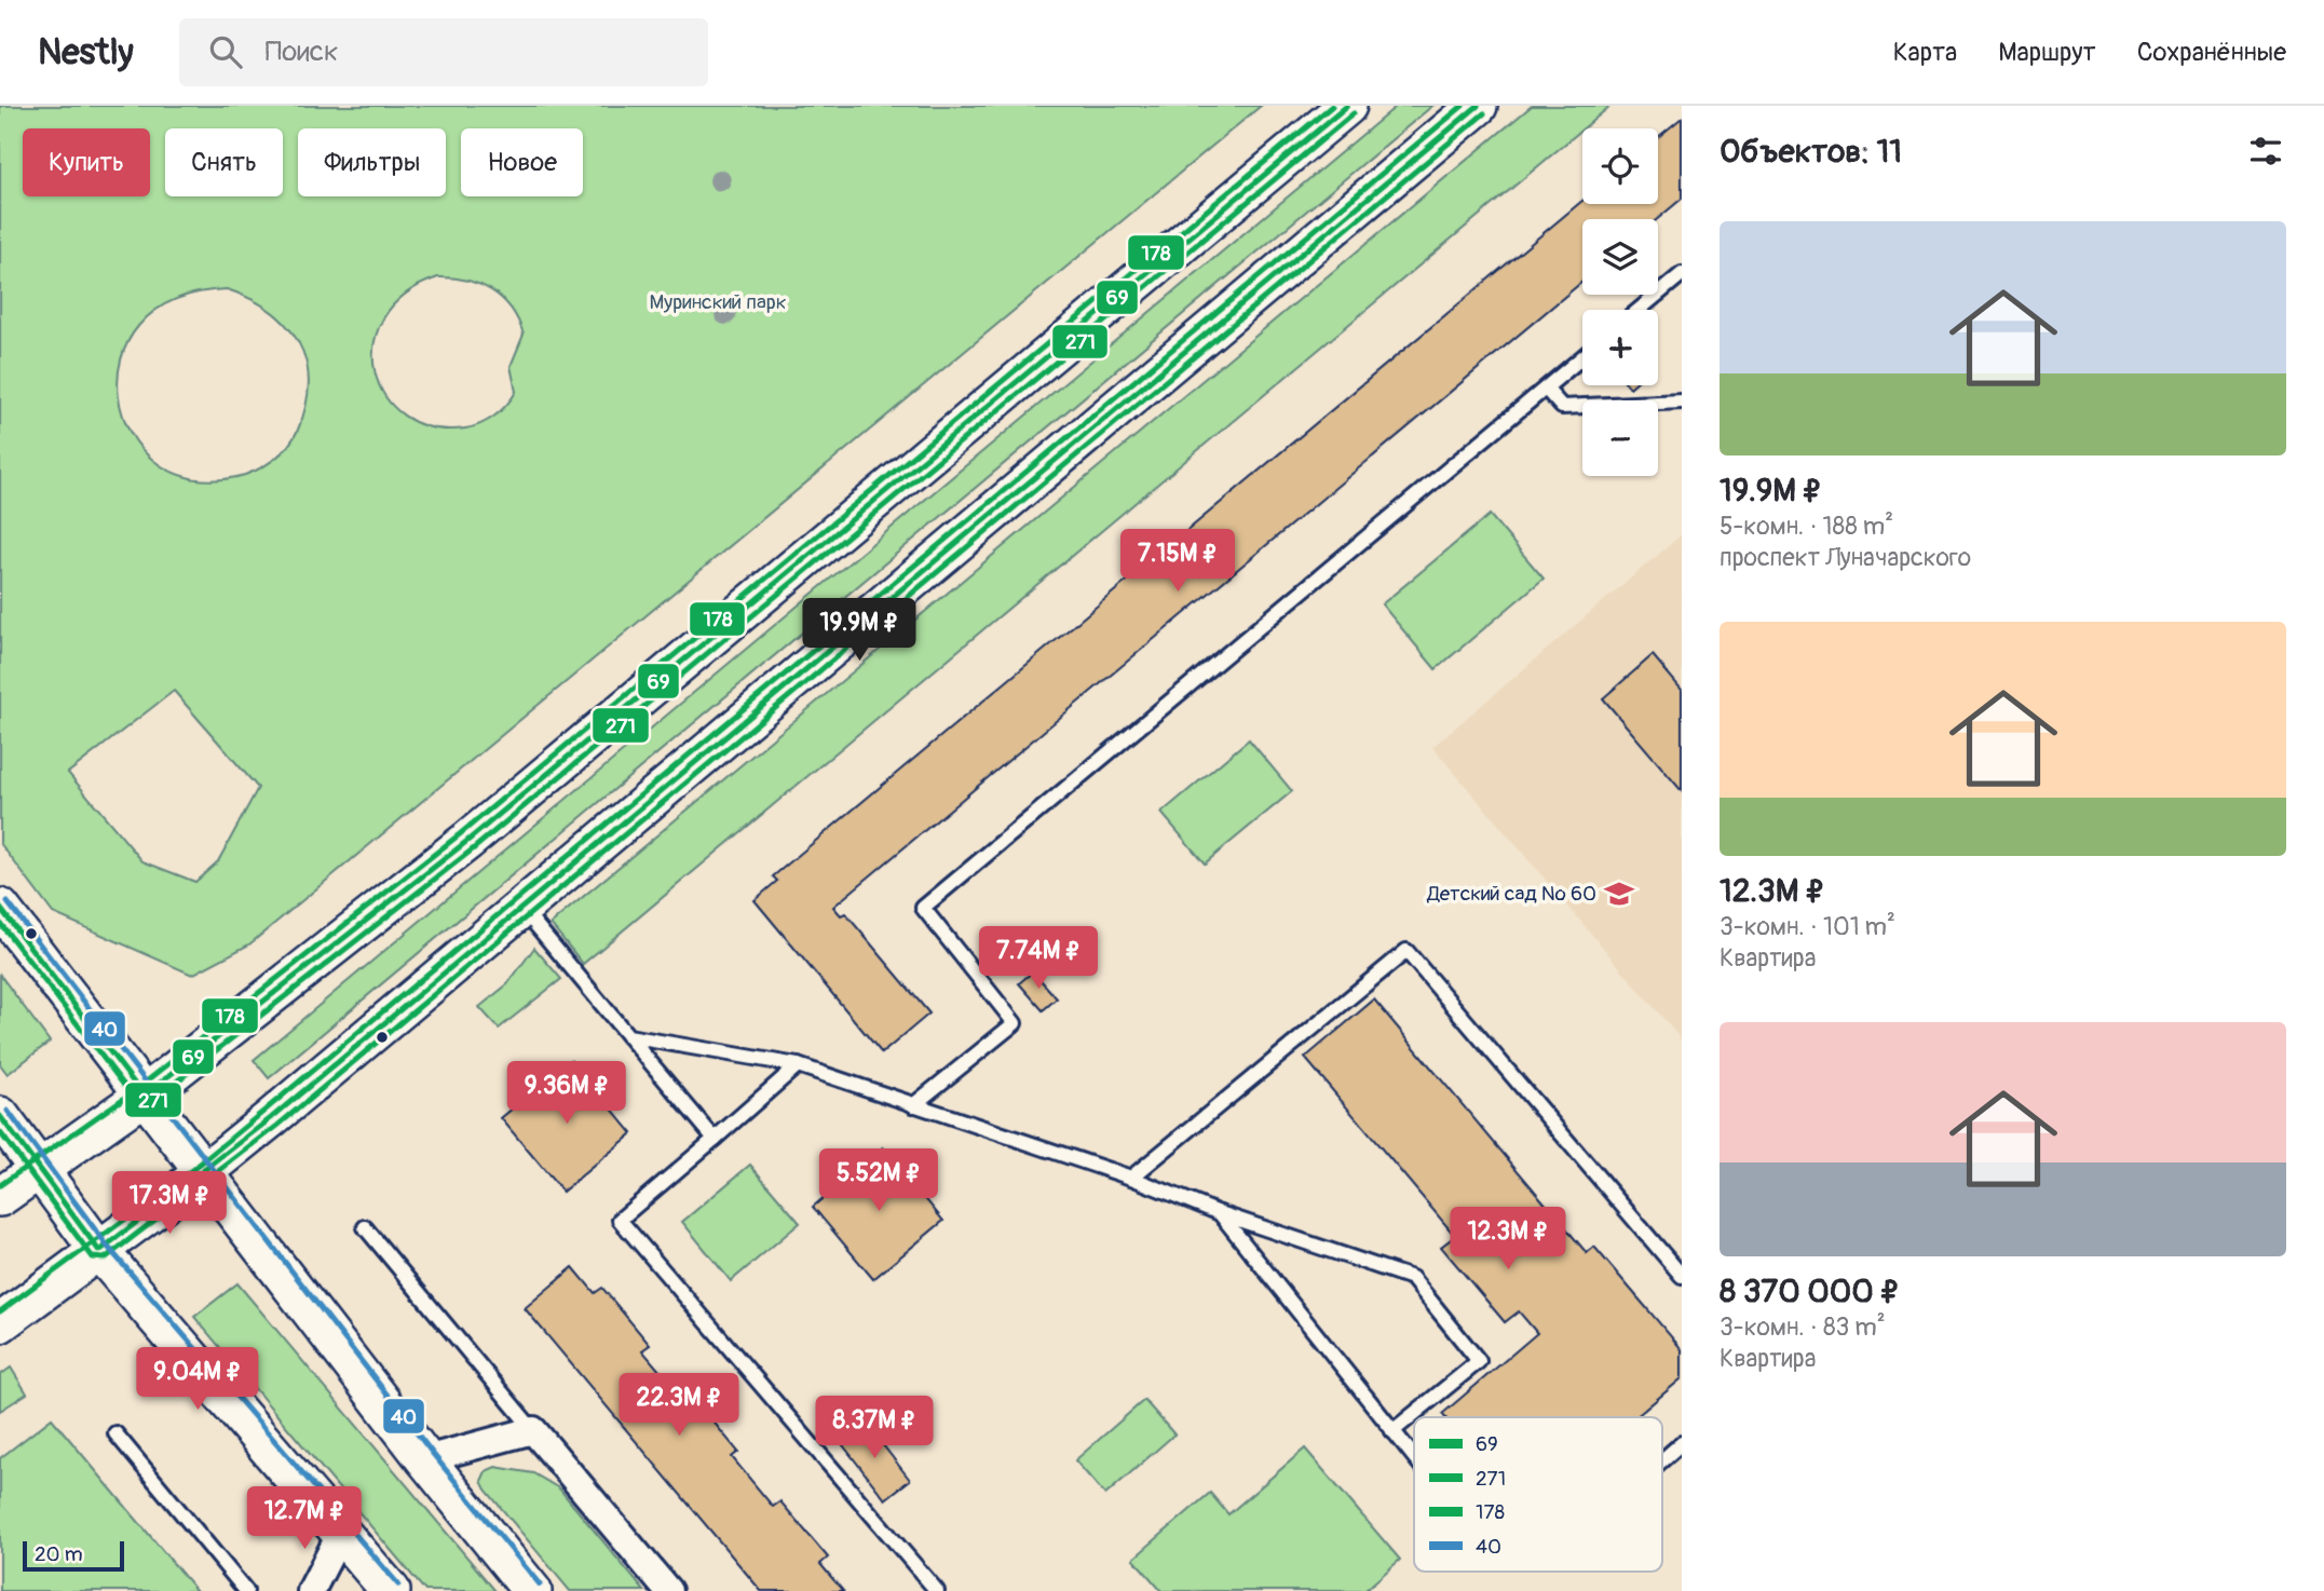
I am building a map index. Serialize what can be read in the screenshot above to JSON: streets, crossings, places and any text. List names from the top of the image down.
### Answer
{
  "parks": ["Муринский парк"],
  "places": {
    "school or university": ["Детский сад № 60"]
  },
  "lines": [
    "transit line 69",
    "transit line 178",
    "transit line 271",
    "transit line 40"
  ],
  "legend": [
    "69",
    "271",
    "178",
    "40"
  ],
  "scale_bar": "20 m",
  "page": {
    "header": "Nestly",
    "search": "Поиск",
    "nav": ["Карта", "Маршрут", "Сохранённые"],
    "heading": "Объектов: 11",
    "map_buttons": ["+", "−"],
    "chip": [
      "Купить",
      "Снять",
      "Фильтры",
      "Новое"
    ],
    "list": [
      {
        "name": "19.9M ₽",
        "note": "5-комн. · 188 m² · проспект Луначарского"
      },
      {
        "name": "12.3M ₽",
        "note": "3-комн. · 101 m² · Квартира"
      },
      {
        "name": "8 370 000 ₽",
        "note": "3-комн. · 83 m² · Квартира"
      }
    ],
    "price": [
      "7.15M ₽",
      "19.9M ₽",
      "7.74M ₽",
      "9.36M ₽",
      "5.52M ₽",
      "17.3M ₽",
      "12.3M ₽",
      "9.04M ₽",
      "22.3M ₽",
      "8.37M ₽",
      "12.7M ₽"
    ],
    "scale": "20 m"
  }
}
